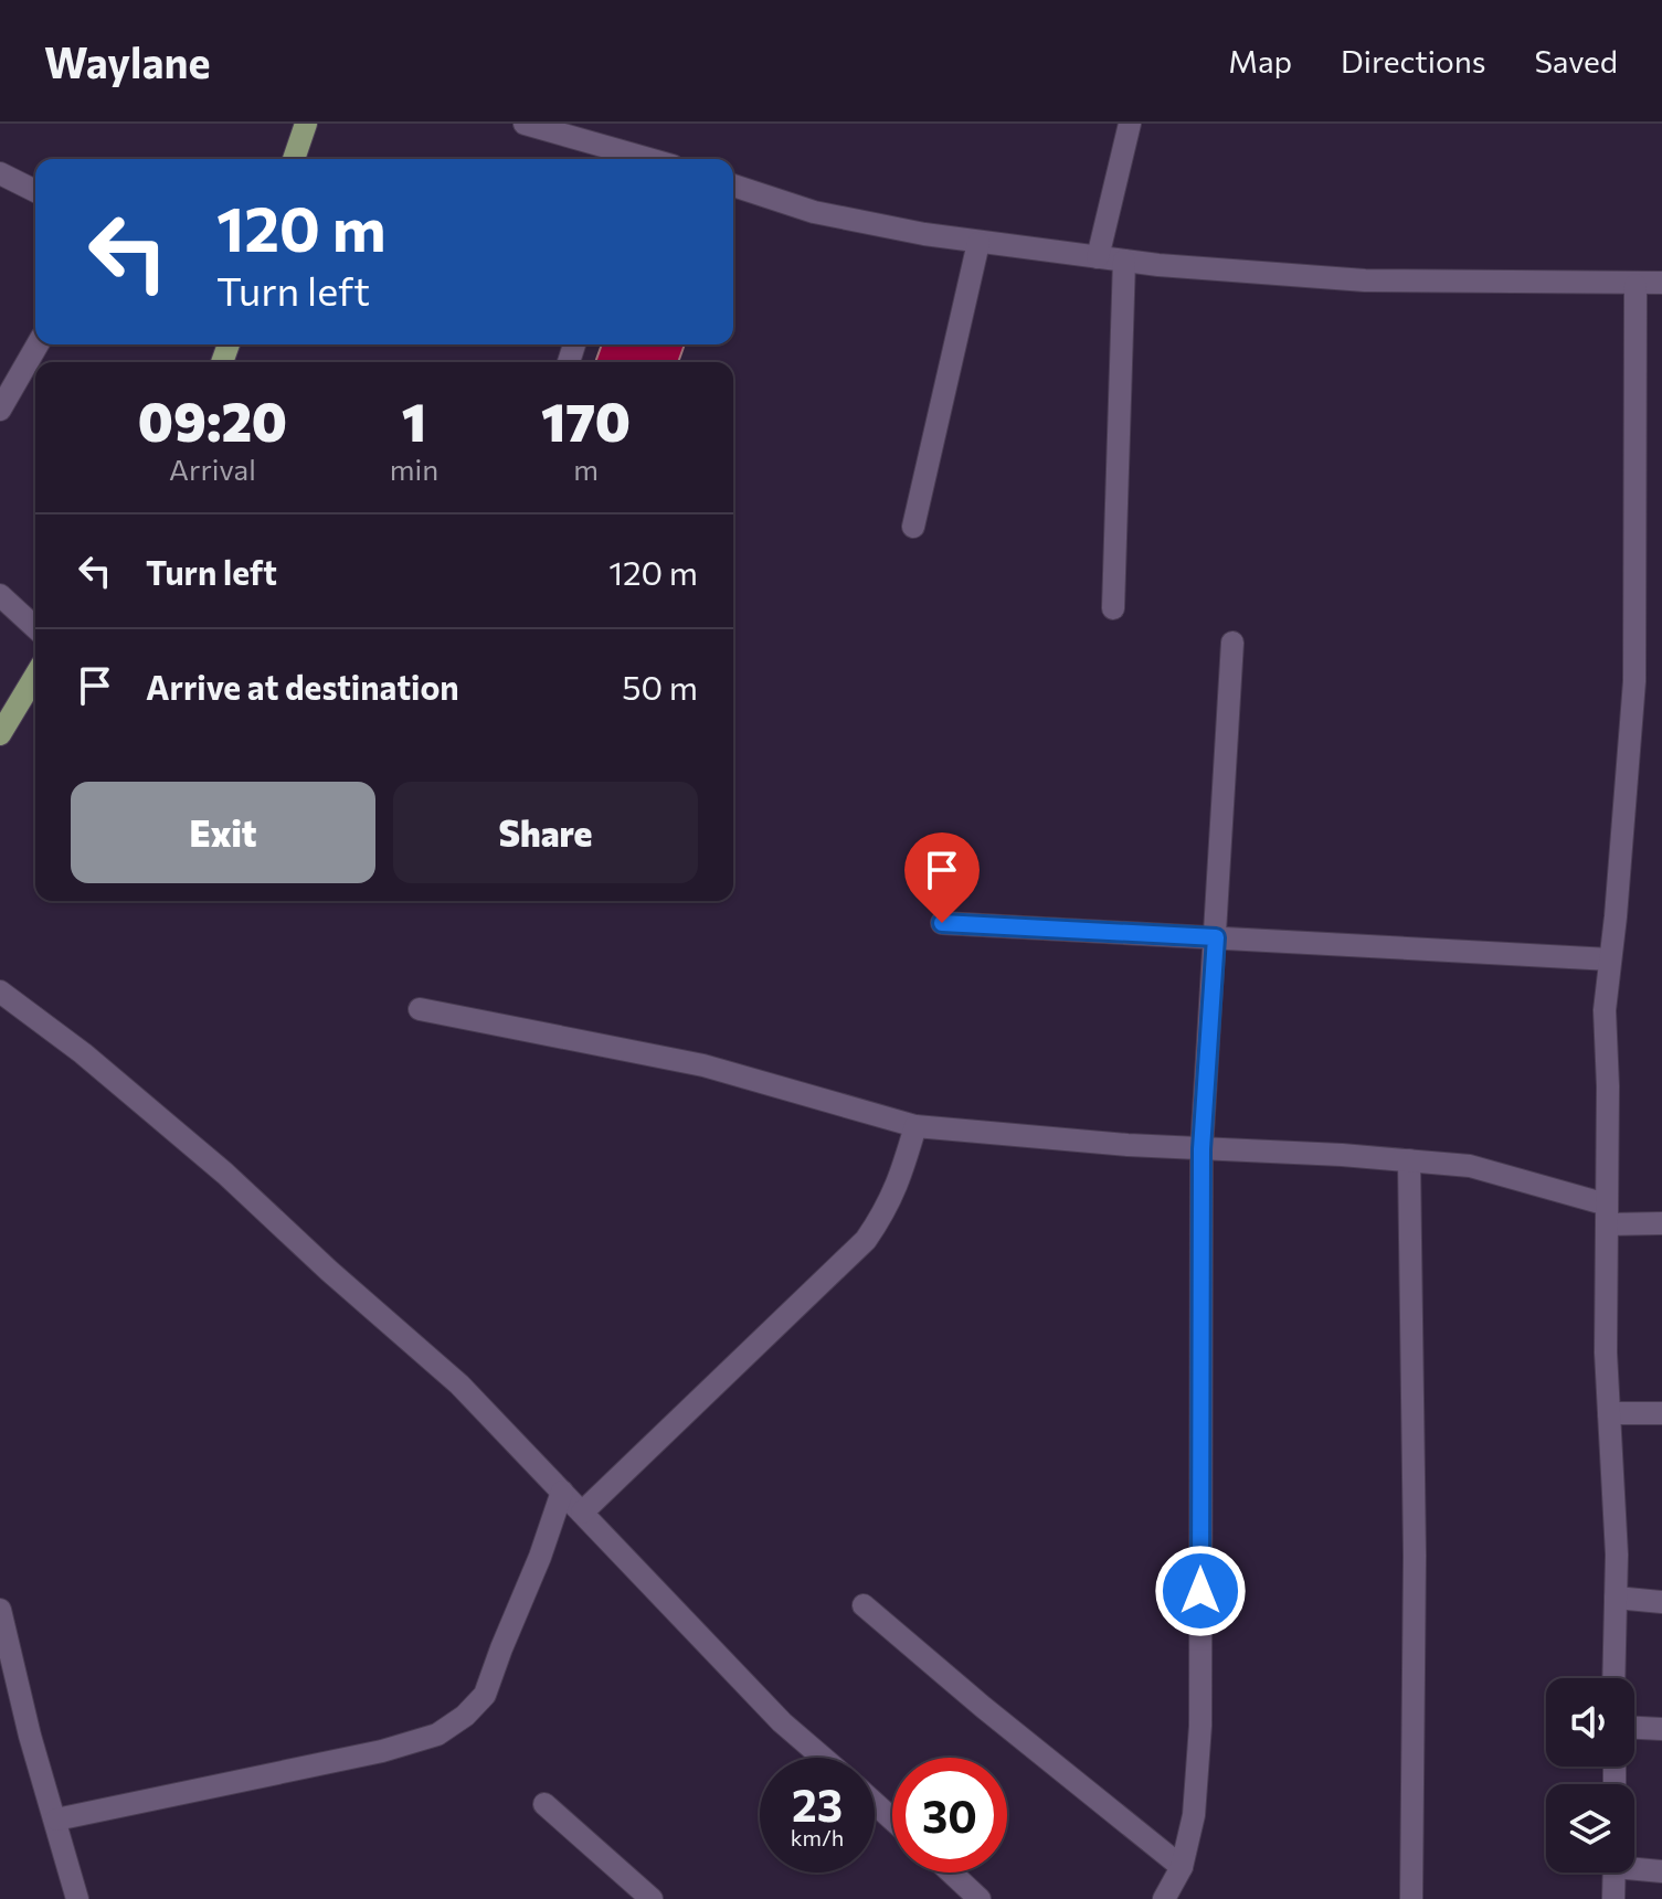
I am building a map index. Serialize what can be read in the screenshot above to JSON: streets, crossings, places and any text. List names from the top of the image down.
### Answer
{
  "page": {
    "header": "Waylane",
    "nav": ["Map", "Directions", "Saved"],
    "turn": ["120 m", "Turn left"],
    "eta": [
      "09:20",
      "Arrival",
      "1",
      "min",
      "170",
      "m"
    ],
    "list": [
      {
        "name": "Turn left",
        "value": "120 m"
      },
      {
        "name": "Arrive at destination",
        "value": "50 m"
      }
    ],
    "buttons": ["Exit", "Share"],
    "speed": "23 km/h",
    "limit": "30"
  }
}
